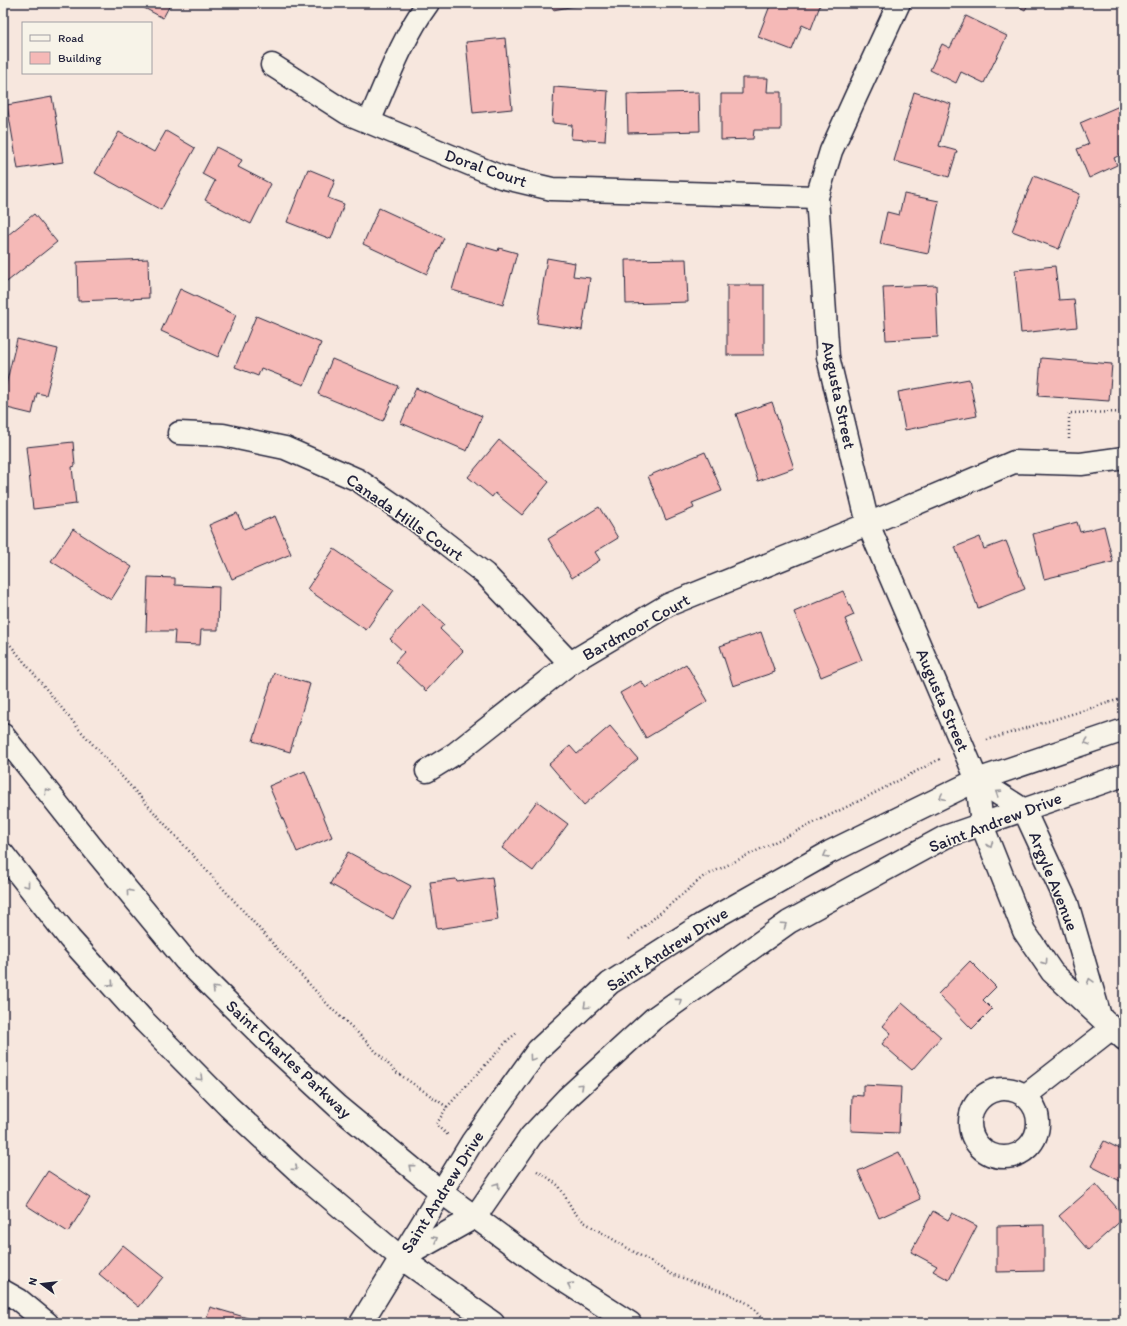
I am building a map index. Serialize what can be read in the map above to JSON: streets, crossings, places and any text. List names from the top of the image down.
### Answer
{
  "streets": {
    "street": [
      "Doral Court",
      "Augusta Street",
      "Canada Hills Court",
      "Bardmoor Court",
      "Saint Andrew Drive",
      "Argyle Avenue",
      "Saint Charles Parkway"
    ]
  },
  "crossings": [
    ["Doral Court", "Augusta Street"],
    ["Augusta Street", "Bardmoor Court"],
    ["Augusta Street", "Saint Andrew Drive"],
    ["Augusta Street", "Argyle Avenue"],
    ["Canada Hills Court", "Bardmoor Court"],
    ["Saint Andrew Drive", "Argyle Avenue"],
    ["Saint Andrew Drive", "Saint Charles Parkway"]
  ],
  "legend": ["Road", "Building"],
  "north": "left"
}
